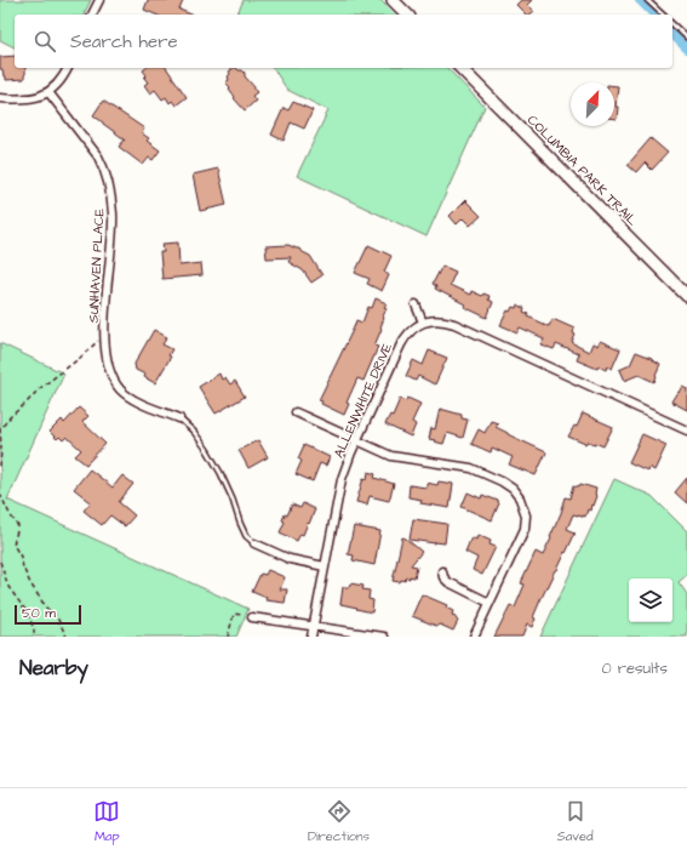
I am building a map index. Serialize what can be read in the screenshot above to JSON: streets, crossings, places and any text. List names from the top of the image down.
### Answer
{
  "streets": {
    "main road": ["COLUMBIA PARK TRAIL"],
    "street": ["SUNHAVEN PLACE", "ALLENWHITE DRIVE"]
  },
  "scale_bar": "50 m",
  "north": "top right",
  "page": {
    "search": "Search here",
    "scale": "50 m",
    "heading": ["Nearby", "0 results"],
    "nav": ["Map", "Directions", "Saved"]
  }
}
